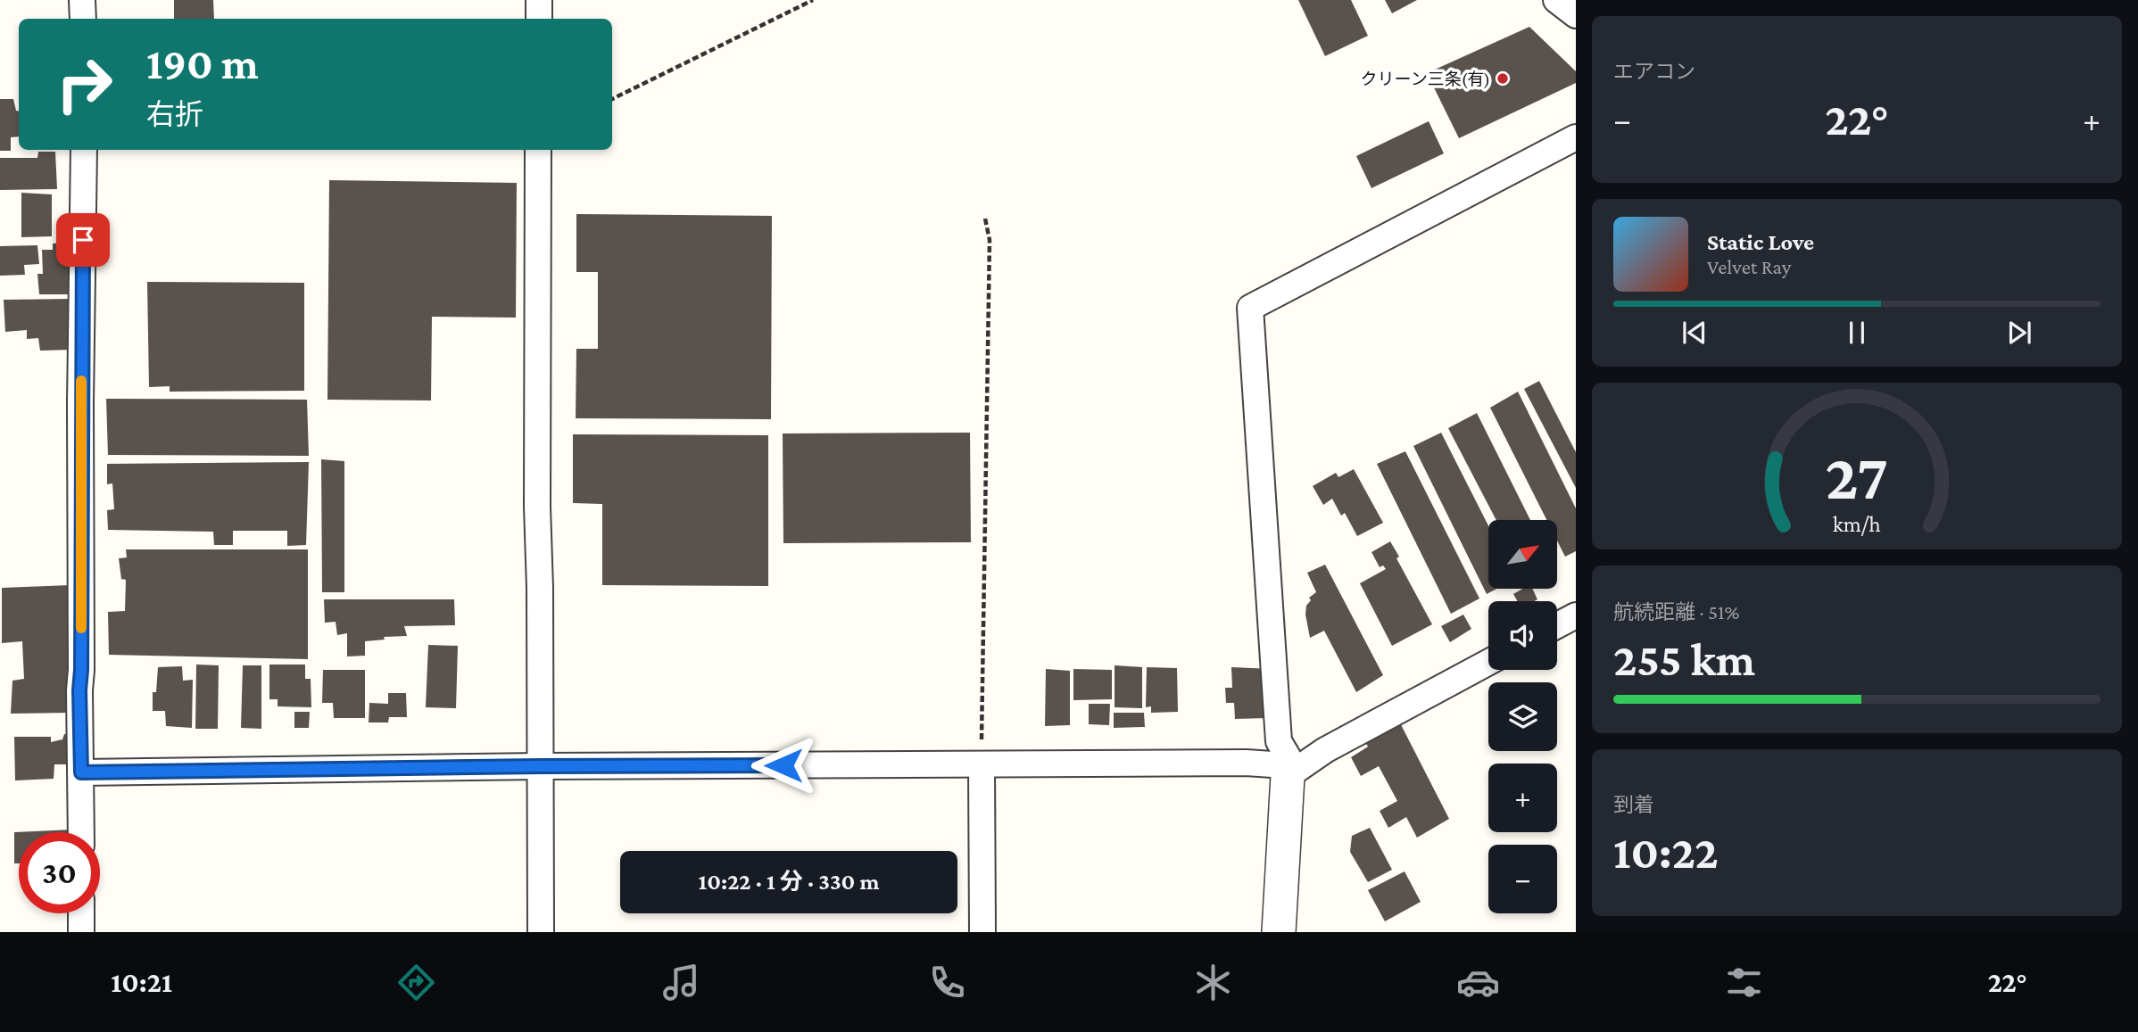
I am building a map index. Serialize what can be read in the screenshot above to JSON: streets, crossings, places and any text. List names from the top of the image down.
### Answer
{
  "places": ["クリーン三条(有)"],
  "north": "top right",
  "page": {
    "tile": [
      "エアコン",
      ["航続距離 · 51%", "255 km"],
      ["到着", "10:22"]
    ],
    "turn": ["190 m", "右折"],
    "heat": ["−", "22°", "+"],
    "song": ["Static Love", "Velvet Ray"],
    "map_buttons": ["+", "−"],
    "limit": "30",
    "trip": "10:22 · 1 分 · 330 m",
    "tabs": ["10:21", "22°"],
    "gauge": ["27", "km/h"]
  }
}
